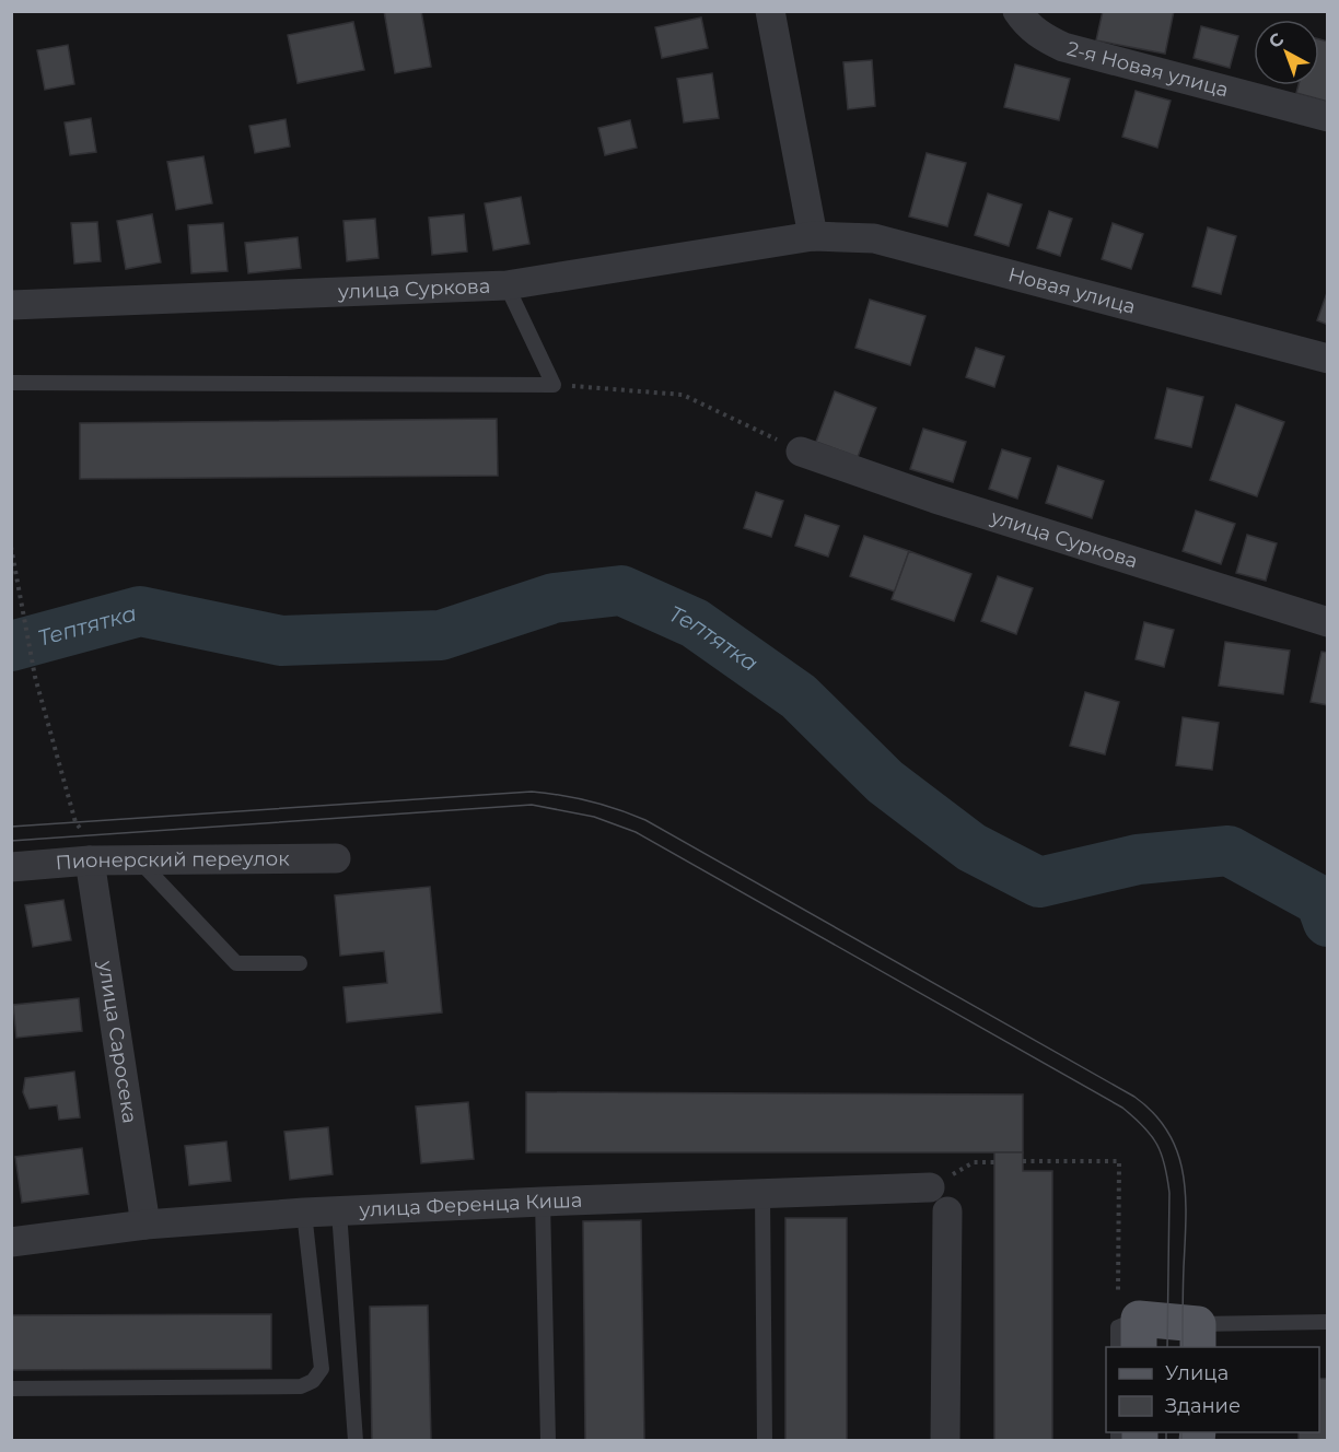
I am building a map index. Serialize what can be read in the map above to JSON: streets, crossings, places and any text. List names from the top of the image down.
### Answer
{
  "streets": {
    "street": [
      "2-я Новая улица",
      "улица Суркова",
      "Новая улица",
      "Пионерский переулок",
      "улица Саросека",
      "улица Ференца Киша"
    ]
  },
  "crossings": [
    ["улица Суркова", "Новая улица"],
    ["Пионерский переулок", "улица Саросека"],
    ["улица Саросека", "улица Ференца Киша"]
  ],
  "water": ["Тептятка"],
  "legend": ["Улица", "Здание"],
  "north": "top left"
}
